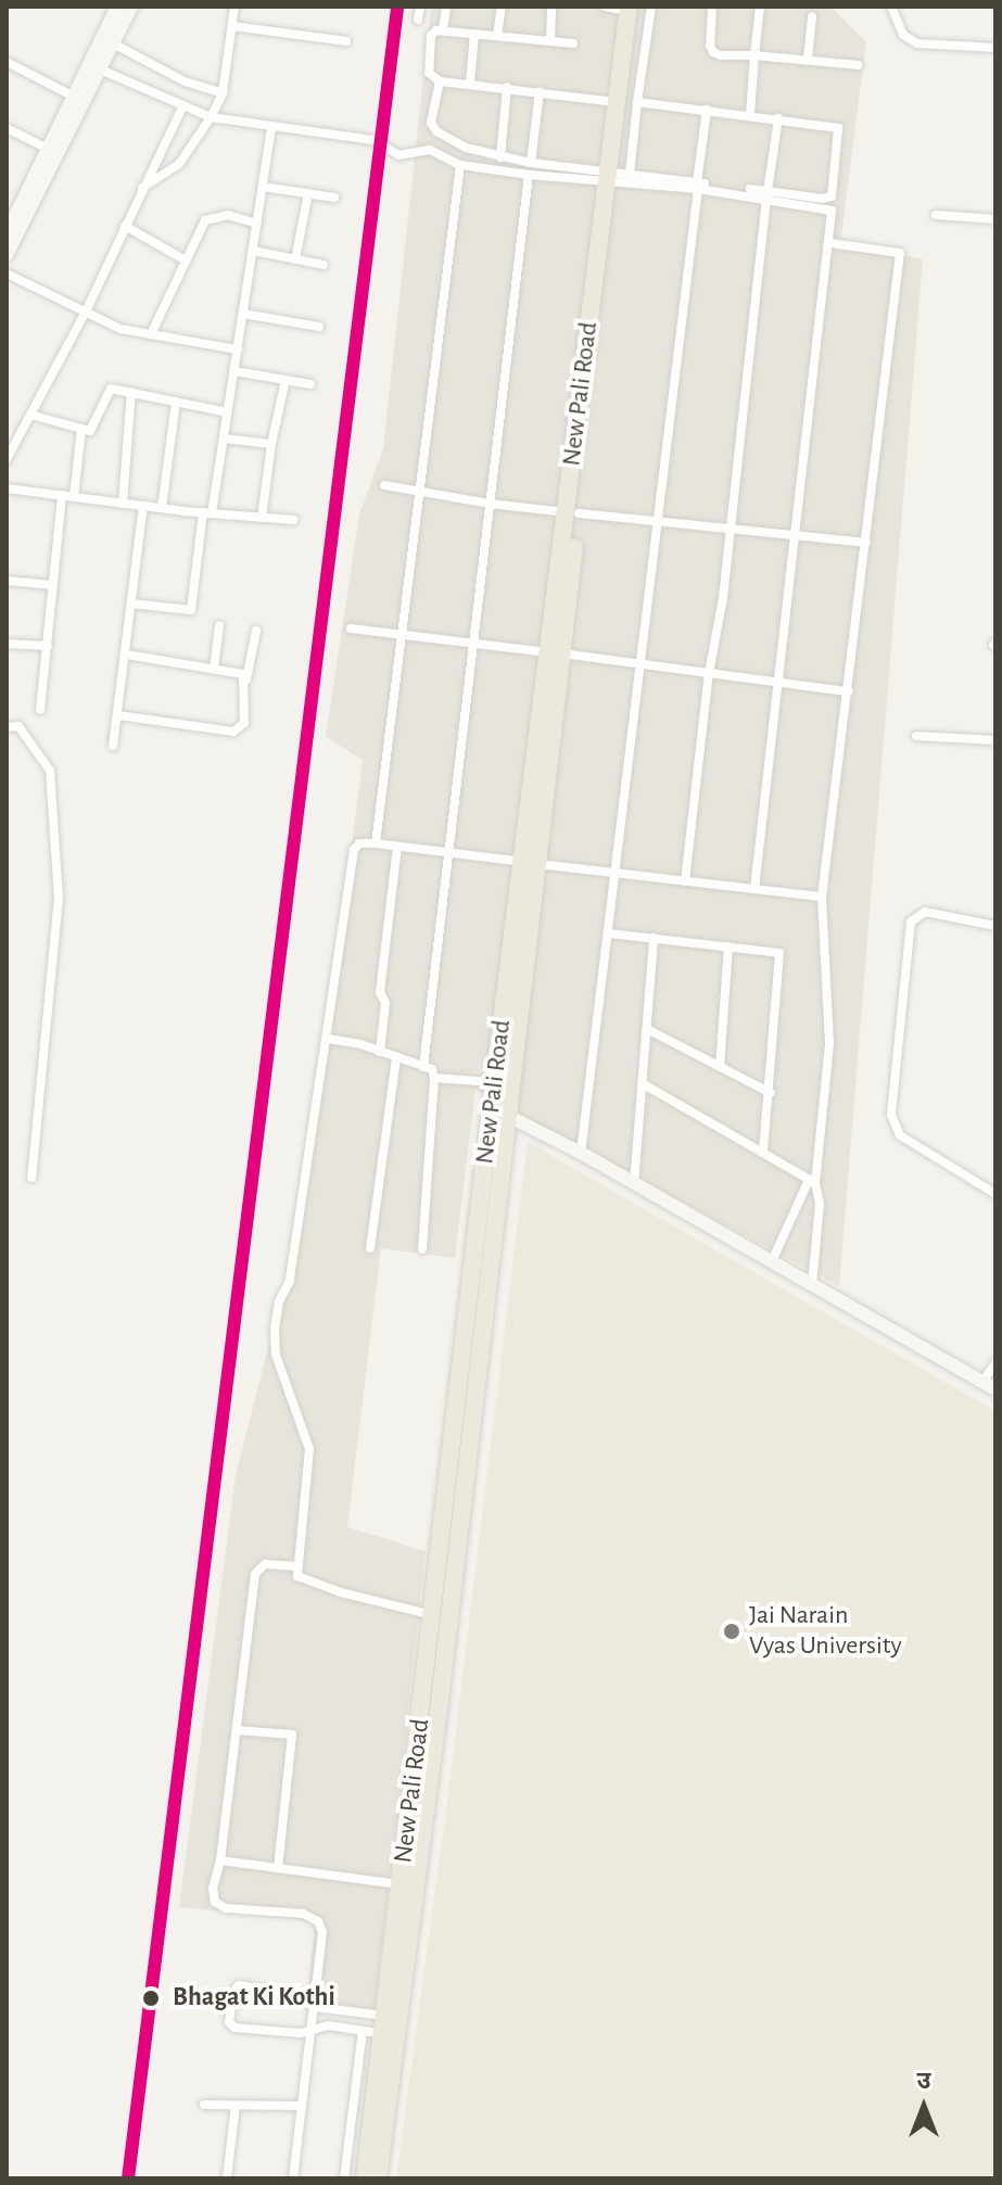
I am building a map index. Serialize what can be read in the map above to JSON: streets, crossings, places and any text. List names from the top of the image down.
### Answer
{
  "streets": {
    "highway": ["New Pali Road"]
  },
  "places": ["Jai Narain Vyas University", "Bhagat Ki Kothi"],
  "north": "top"
}
